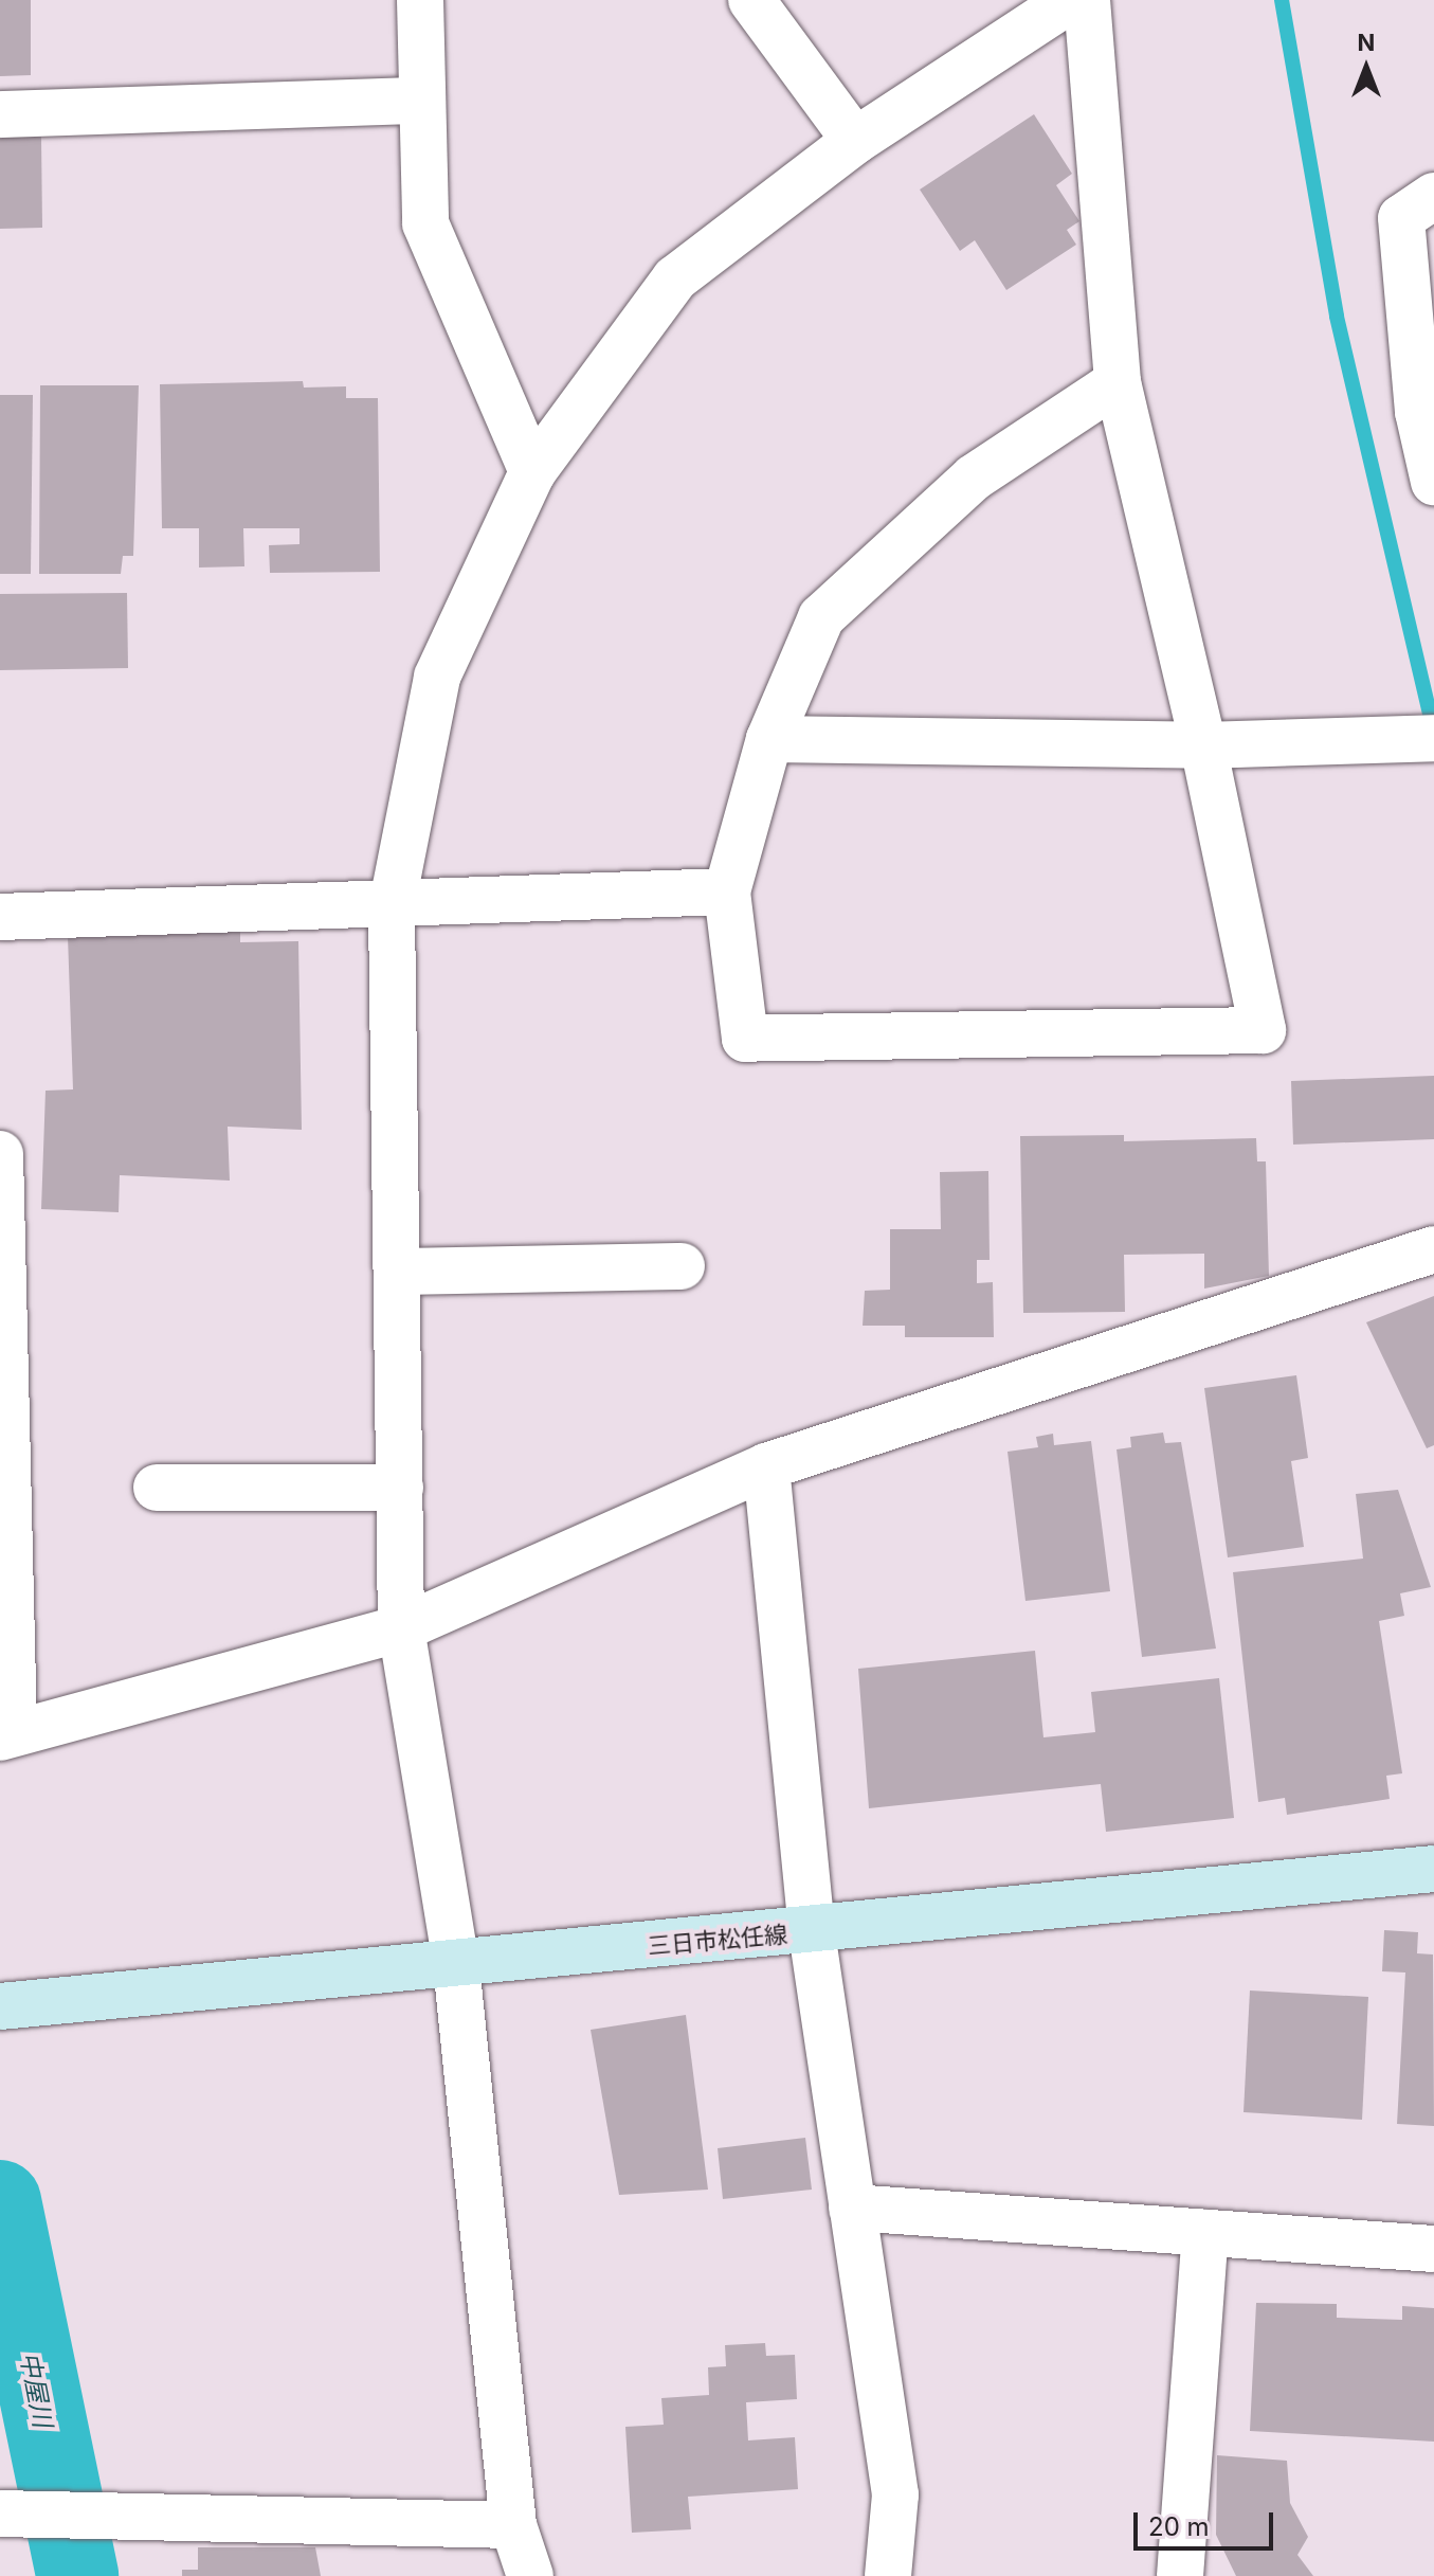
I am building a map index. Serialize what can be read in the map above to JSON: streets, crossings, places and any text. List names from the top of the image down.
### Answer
{
  "streets": {
    "main road": ["三日市松任線"]
  },
  "water": ["中屋川"],
  "scale_bar": "20 m",
  "north": "top"
}
